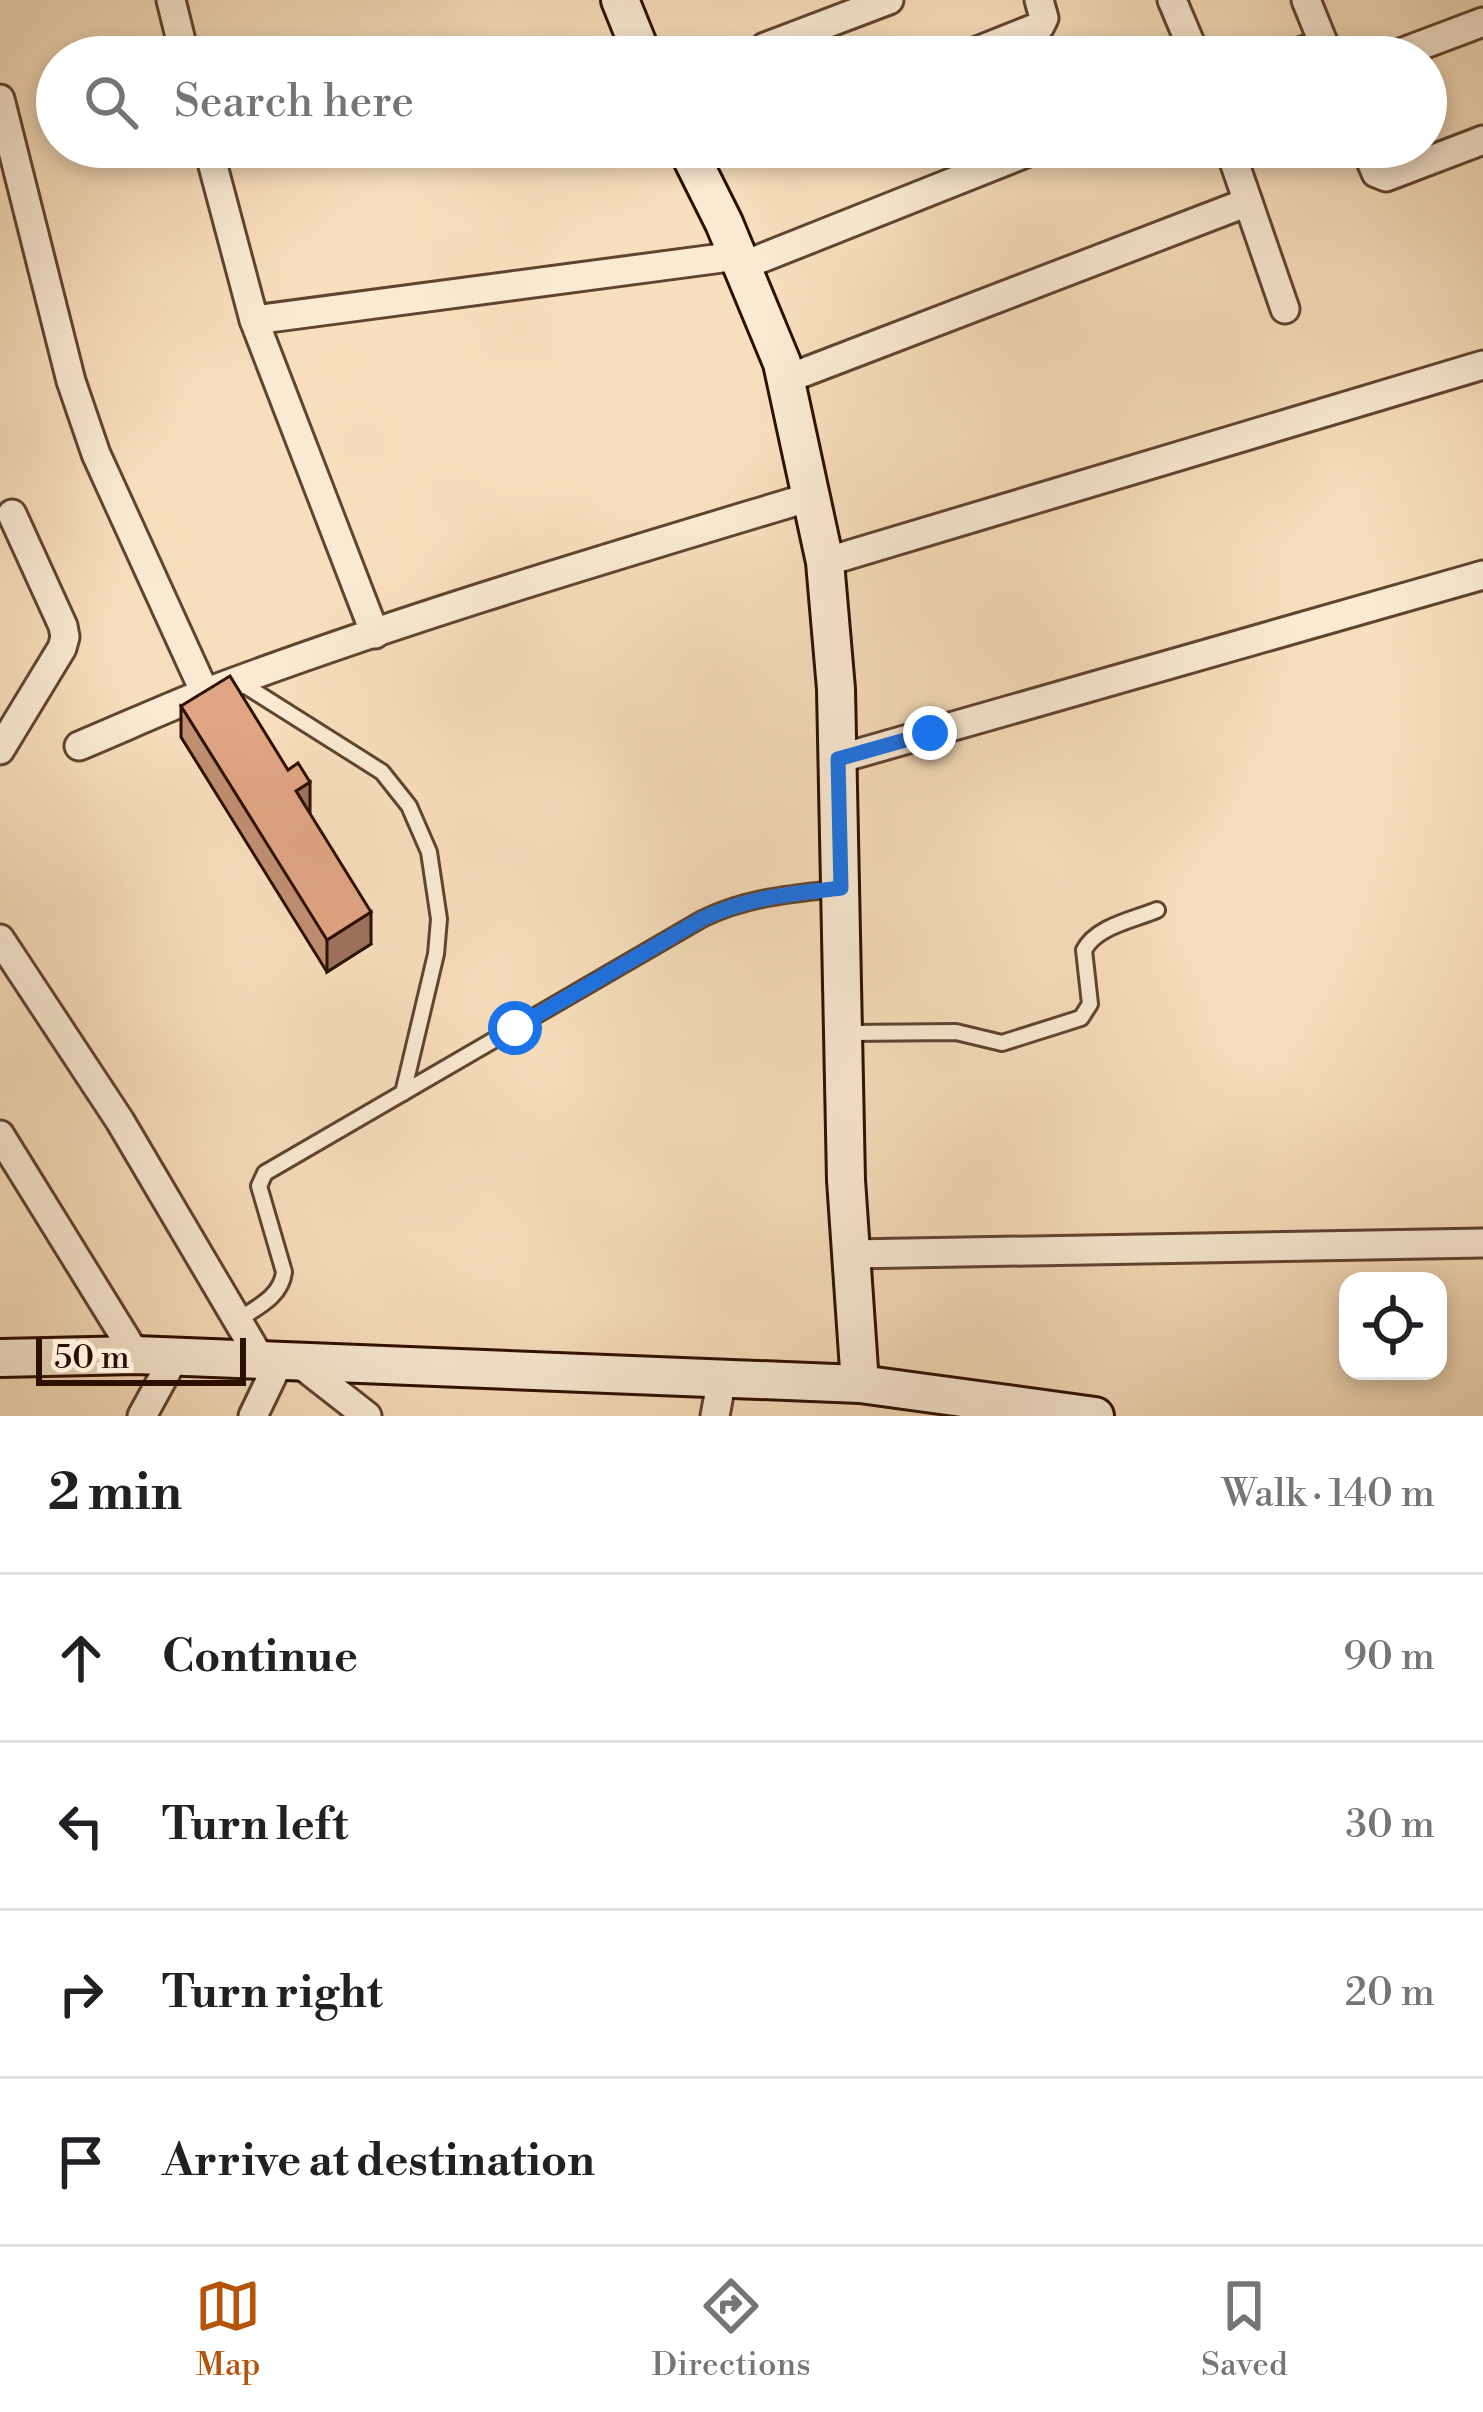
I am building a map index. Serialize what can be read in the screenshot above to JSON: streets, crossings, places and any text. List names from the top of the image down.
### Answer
{
  "scale_bar": "50 m",
  "page": {
    "search": "Search here",
    "scale": "50 m",
    "heading": ["2 min", "Walk · 140 m"],
    "list": [
      ["Continue", "90 m"],
      ["Turn left", "30 m"],
      ["Turn right", "20 m"],
      "Arrive at destination"
    ],
    "nav": ["Map", "Directions", "Saved"]
  }
}
